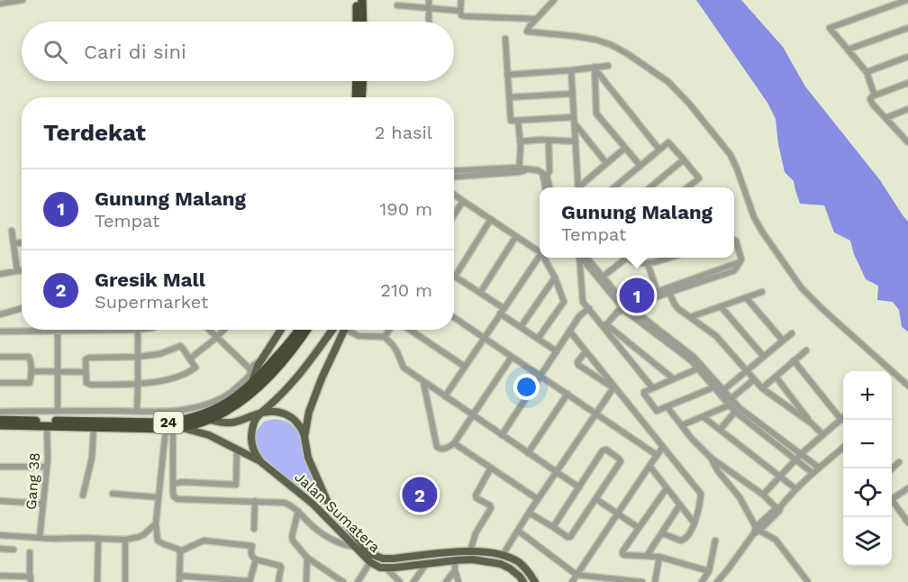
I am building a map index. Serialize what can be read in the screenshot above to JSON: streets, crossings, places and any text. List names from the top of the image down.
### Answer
{
  "streets": {
    "highway": ["24"],
    "main road": ["Jalan Sumatera"],
    "street": ["Gang 38"]
  },
  "crossings": [
    ["24", "Gang 38"],
    ["24", "Jalan Sumatera"]
  ],
  "page": {
    "search": "Cari di sini",
    "heading": ["Terdekat", "2 hasil"],
    "list": [
      {
        "mark": "1",
        "name": "Gunung Malang",
        "note": "Tempat",
        "value": "190 m"
      },
      {
        "mark": "2",
        "name": "Gresik Mall",
        "note": "Supermarket",
        "value": "210 m"
      }
    ],
    "popup": ["Gunung Malang", "Tempat"],
    "pins": ["1", "2"],
    "map_buttons": ["+", "−"]
  }
}
